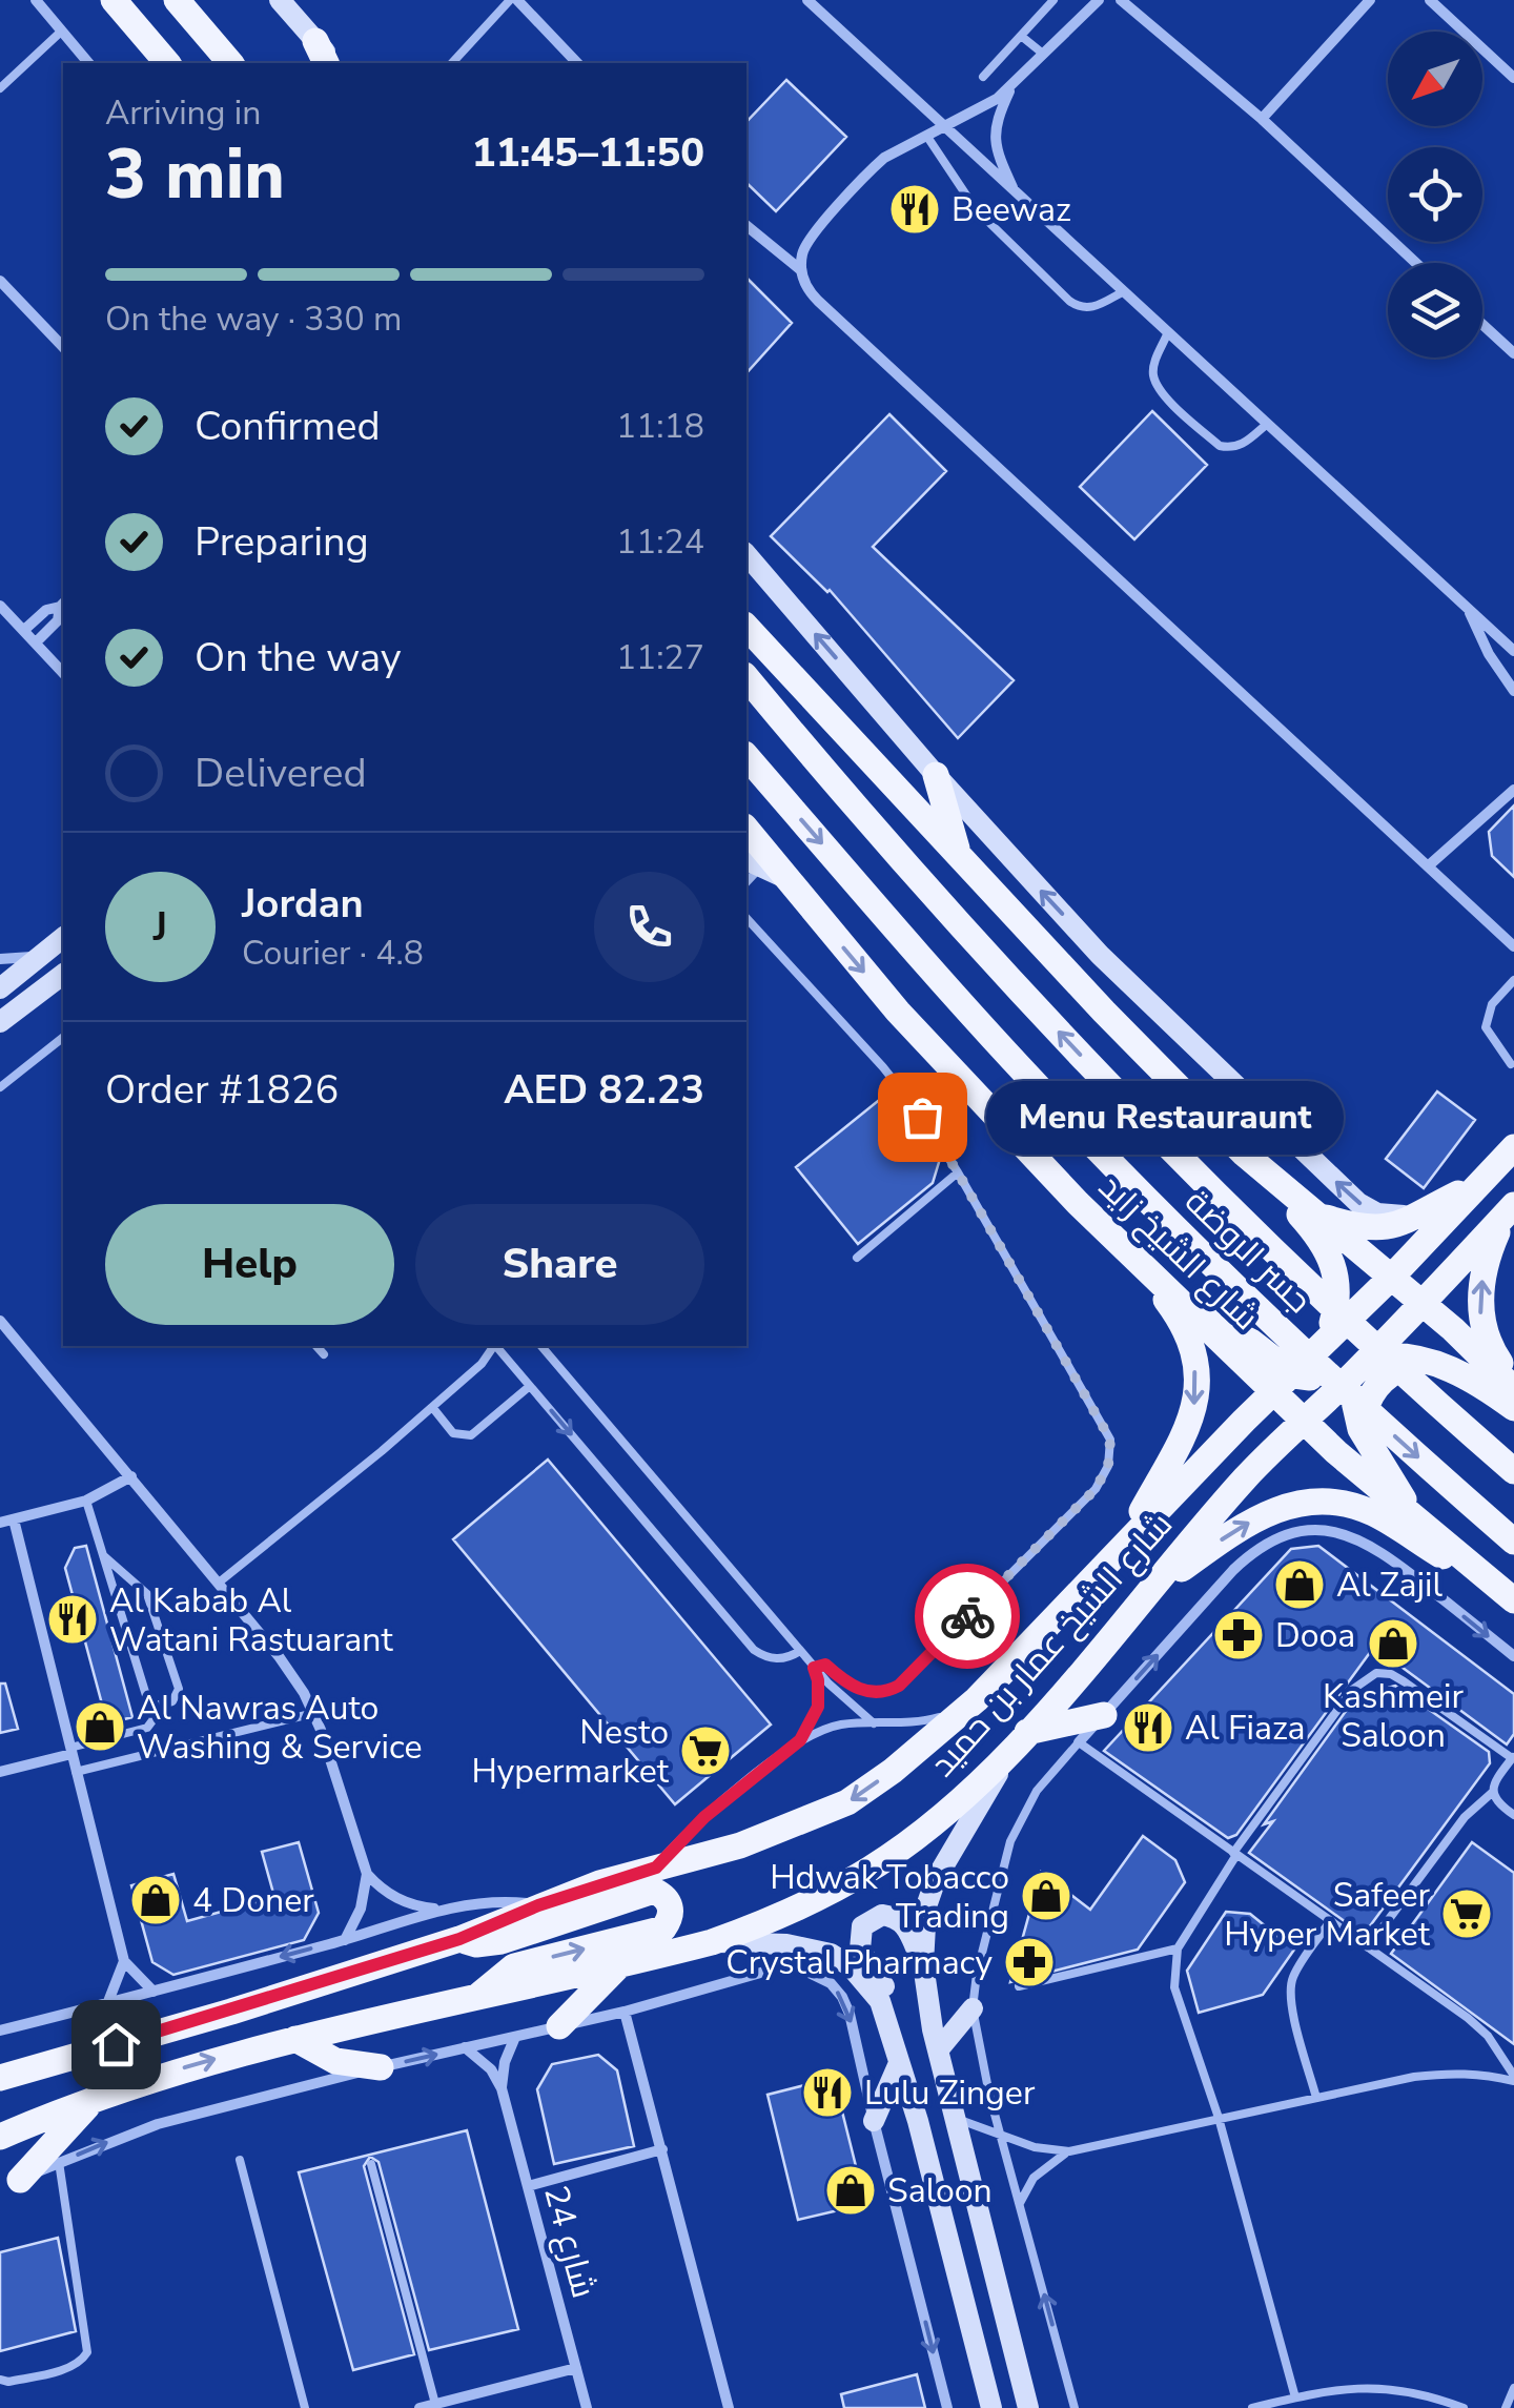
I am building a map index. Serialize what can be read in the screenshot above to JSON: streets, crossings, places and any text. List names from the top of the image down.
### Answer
{
  "streets": {
    "main road": ["جسر الروضة", "شارع الشيخ زايد", "شارع الشيخ عمار بن حميد"],
    "street": ["شارع 24"]
  },
  "crossings": [
    ["شارع الشيخ زايد", "شارع الشيخ عمار بن حميد"]
  ],
  "places": {
    "restaurant": [
      "Beewaz",
      "Al Kabab Al Watani Rastuarant",
      "Al Fiaza",
      "Lulu Zinger"
    ],
    "other": ["Menu Restauraunt"],
    "shop": [
      "Al Zajil",
      "Kashmeir Saloon",
      "Al Nawras Auto Washing & Service",
      "Hdwak Tobacco Trading",
      "4 Doner",
      "Saloon"
    ],
    "pharmacy": ["Dooa", "Crystal Pharmacy"],
    "supermarket": ["Nesto Hypermarket", "Safeer Hyper Market"]
  },
  "north": "bottom left",
  "page": {
    "heading": ["3 min", "Arriving in", "11:45–11:50"],
    "panel": [
      "Jordan",
      "Courier · 4.8",
      "Order #1826",
      "AED 82.23"
    ],
    "bar": "On the way · 330 m",
    "list": [
      ["Confirmed", "11:18"],
      ["Preparing", "11:24"],
      ["On the way", "11:27"],
      "Delivered"
    ],
    "round": "J",
    "bubble": "Menu Restauraunt",
    "buttons": ["Help", "Share"]
  }
}
